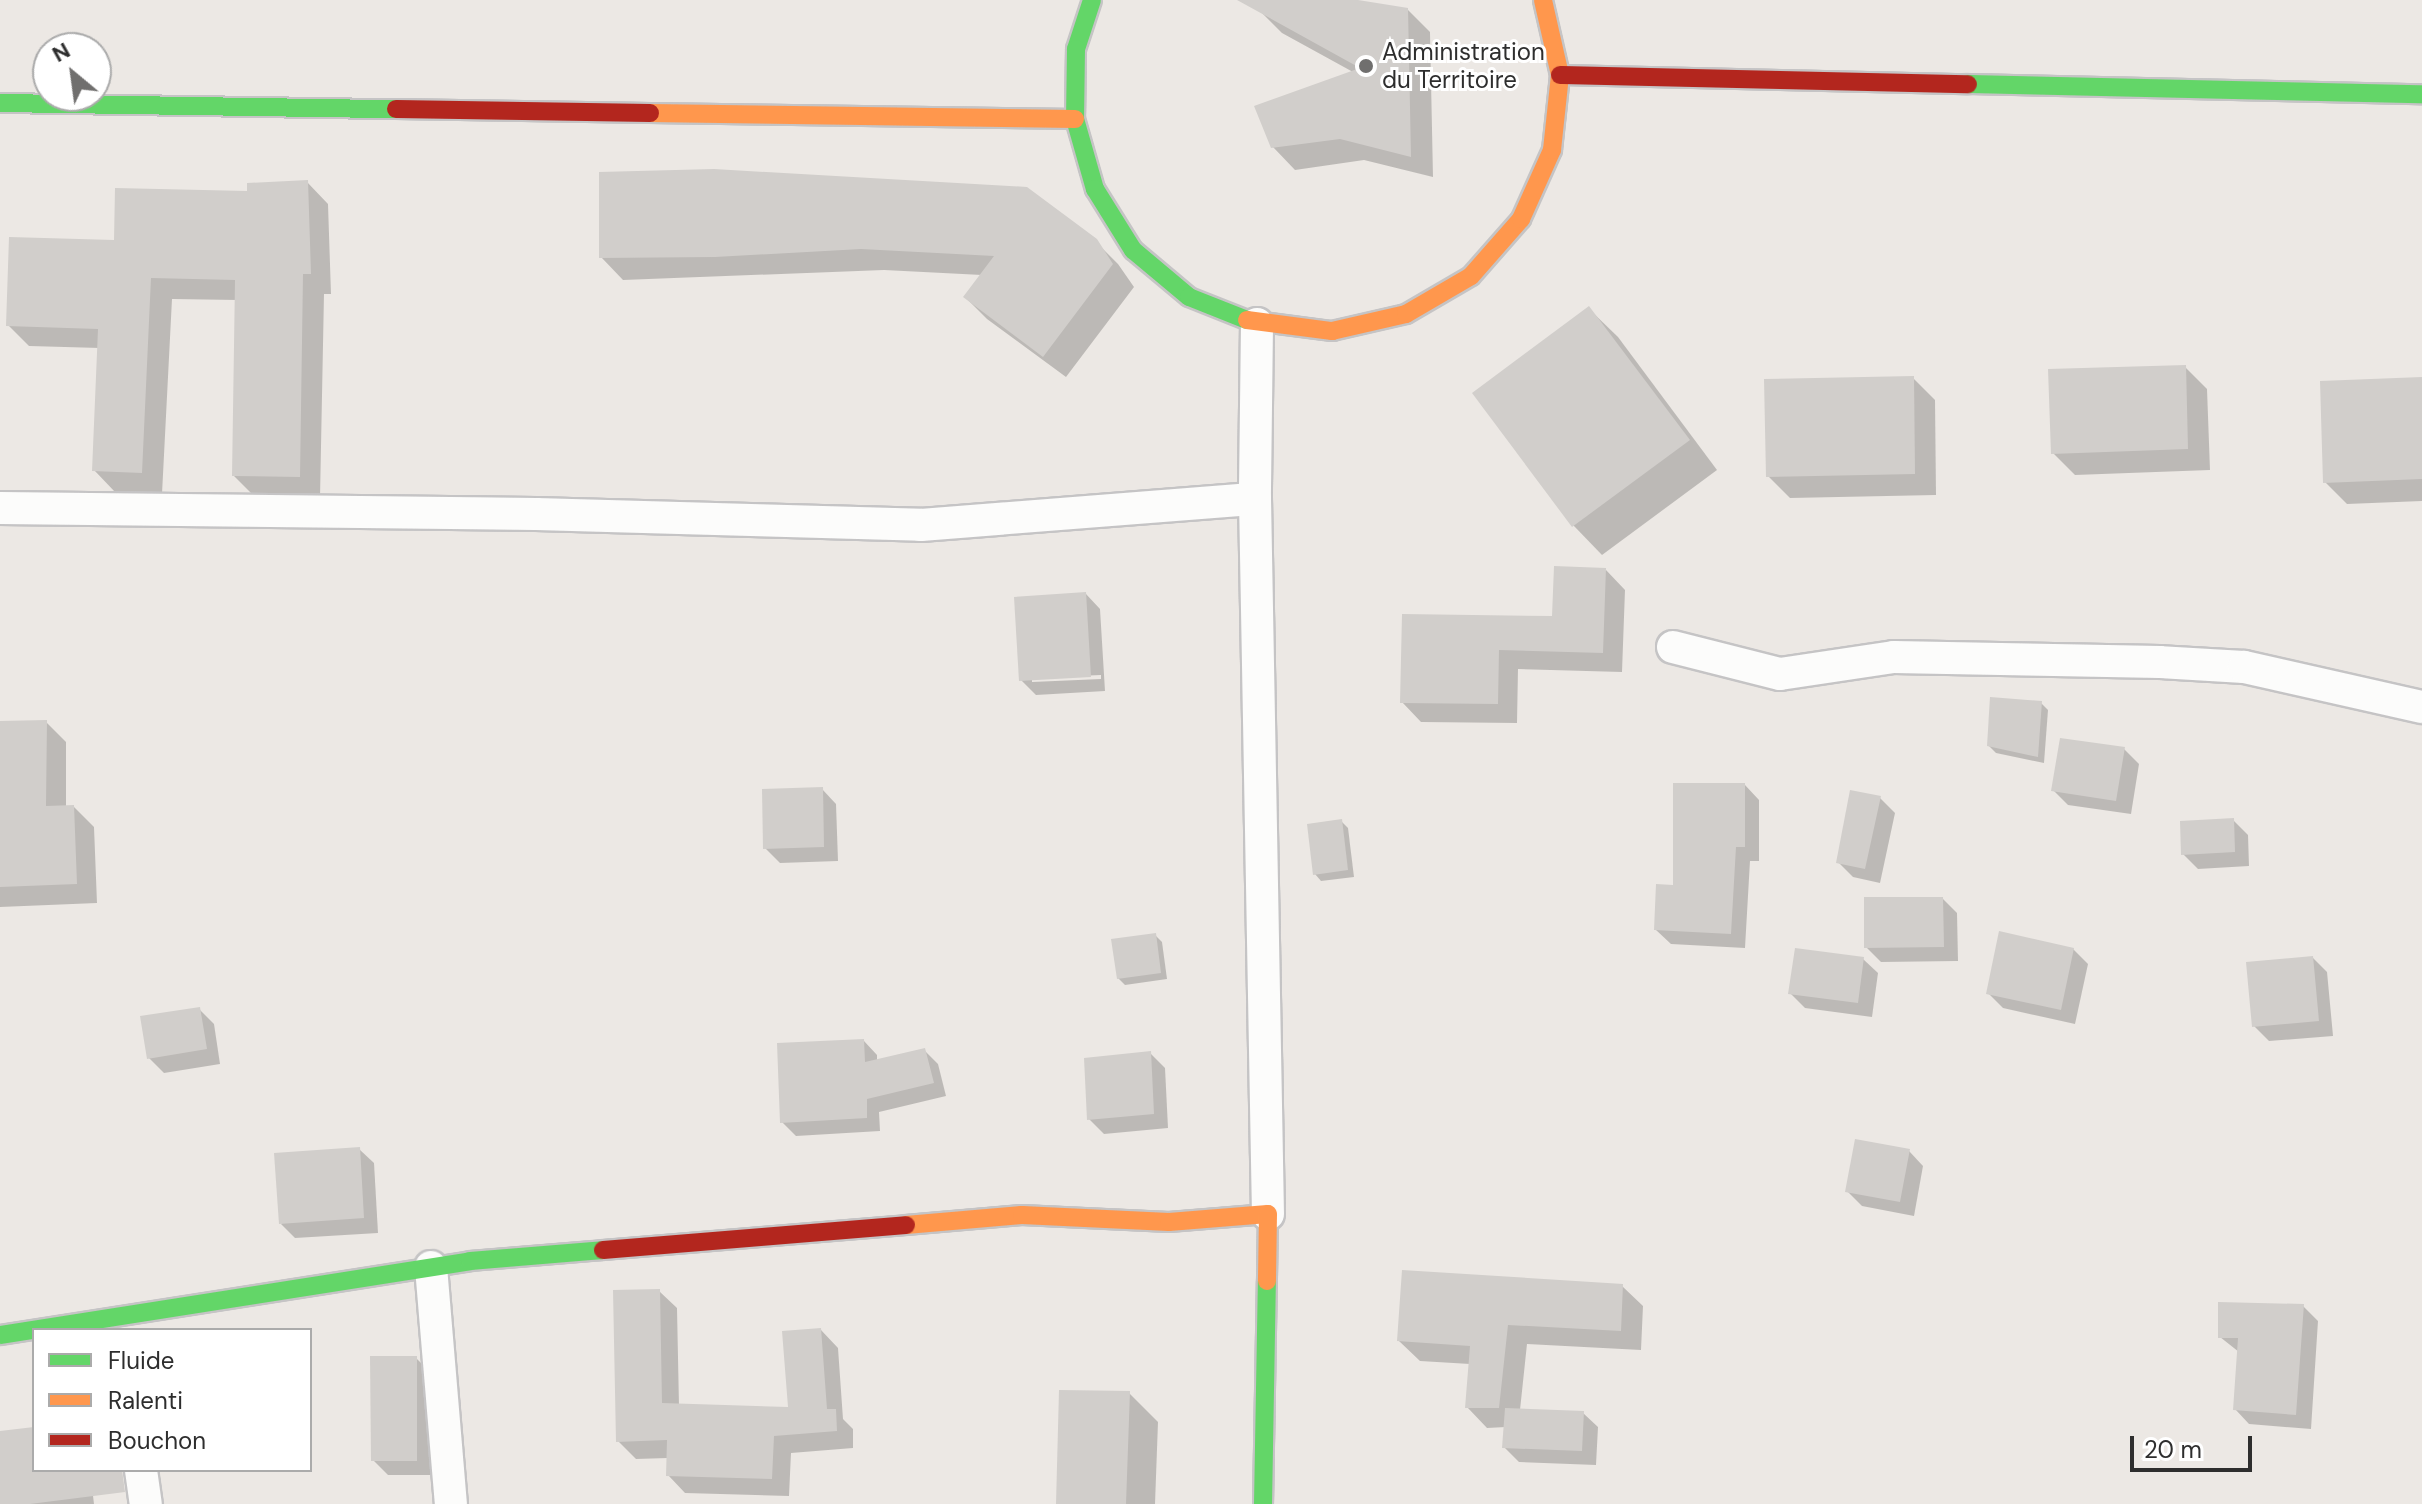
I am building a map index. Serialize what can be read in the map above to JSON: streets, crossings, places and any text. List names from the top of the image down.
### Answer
{
  "places": ["Administration du Territoire"],
  "legend": ["Fluide", "Ralenti", "Bouchon"],
  "scale_bar": "20 m",
  "north": "top left"
}
